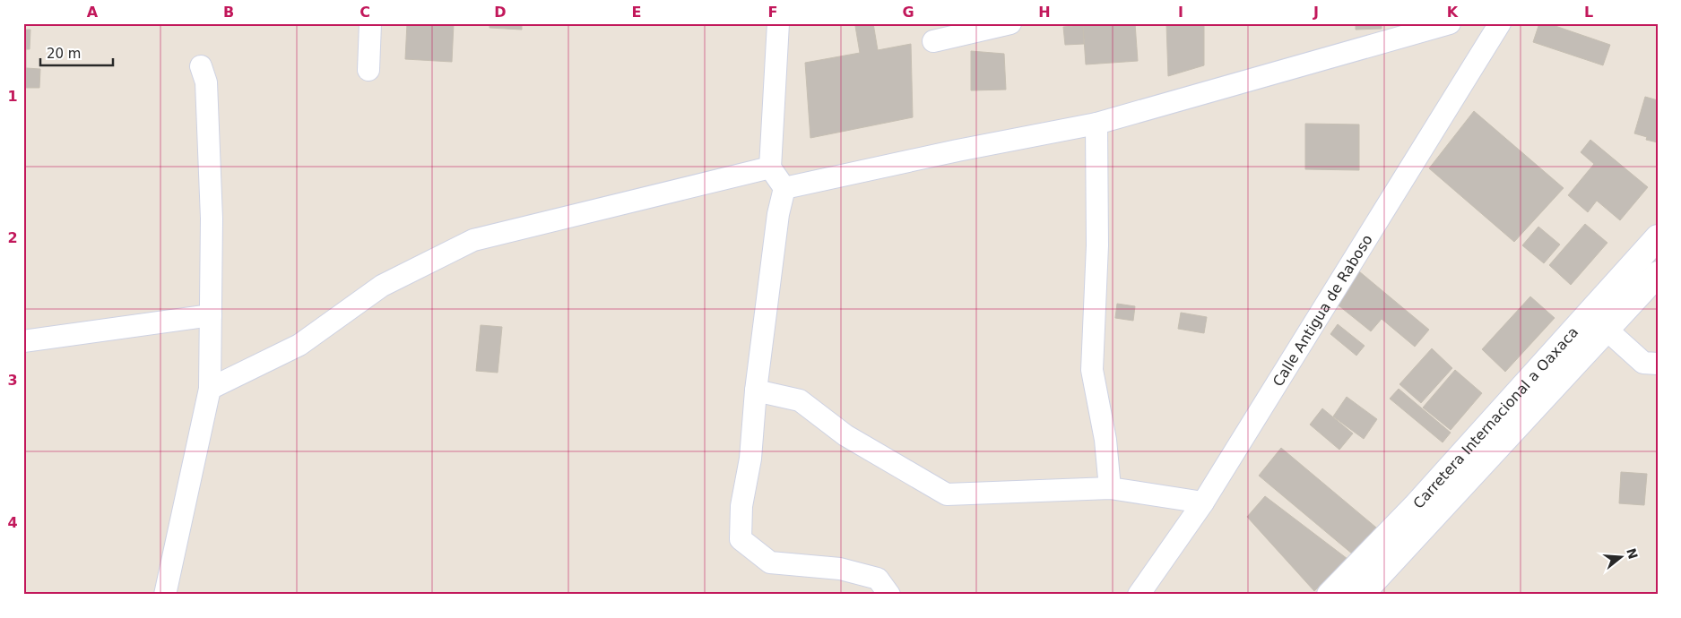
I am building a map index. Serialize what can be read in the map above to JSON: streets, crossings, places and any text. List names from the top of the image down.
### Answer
{
  "streets": {
    "street": ["Calle Antigua de Raboso", "Carretera Internacional a Oaxaca"]
  },
  "scale_bar": "20 m",
  "north": "right",
  "grid": {
    "columns": [
      "A",
      "B",
      "C",
      "D",
      "E",
      "F",
      "G",
      "H",
      "I",
      "J",
      "K",
      "L"
    ],
    "rows": [
      "1",
      "2",
      "3",
      "4"
    ]
  }
}
